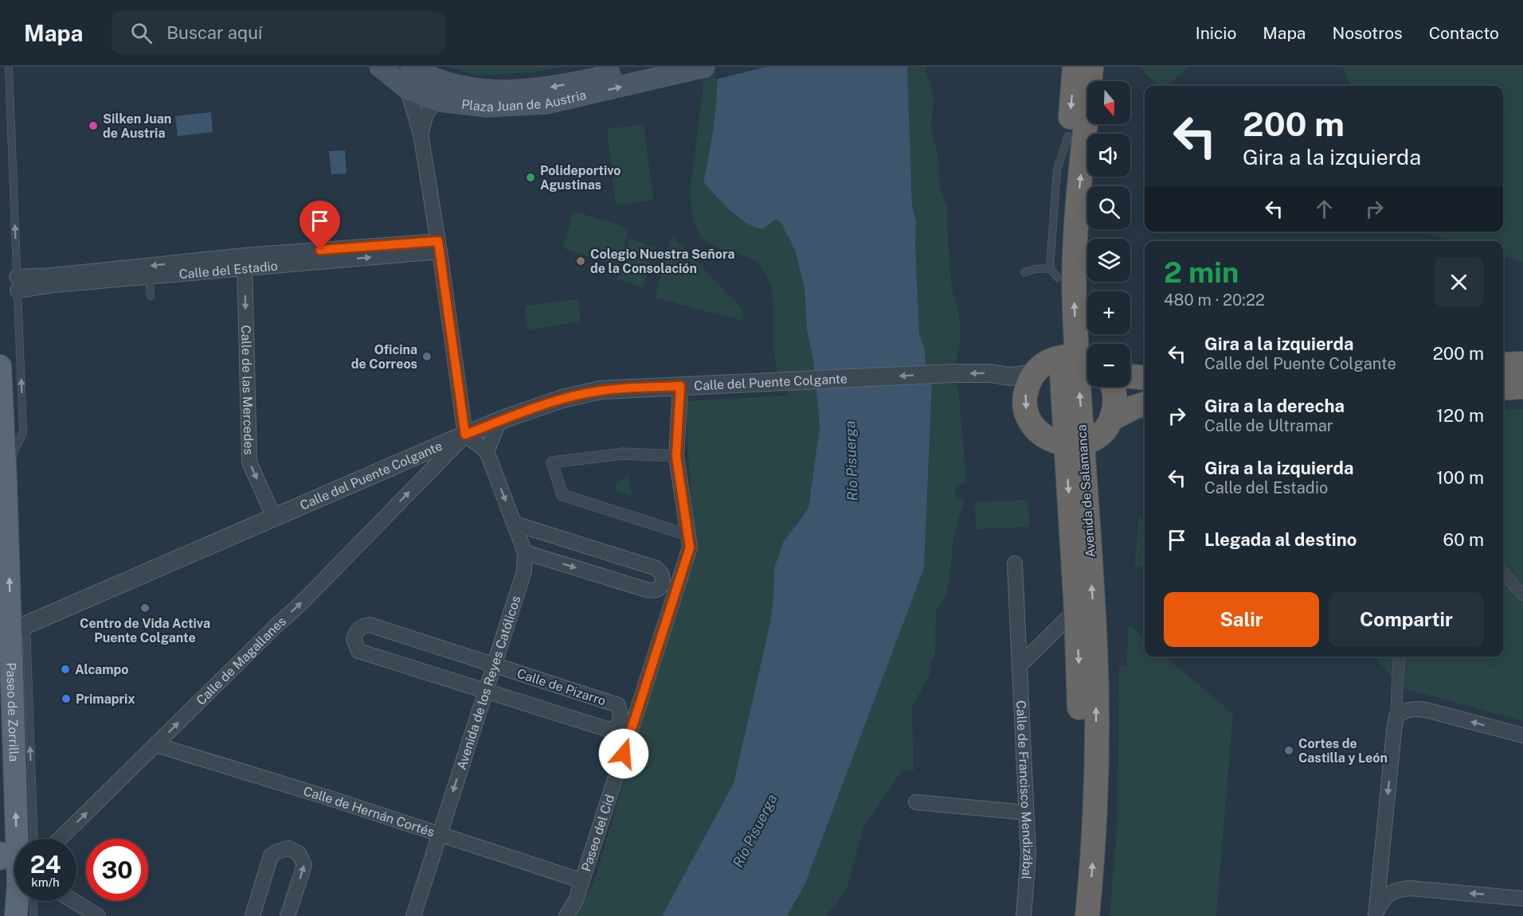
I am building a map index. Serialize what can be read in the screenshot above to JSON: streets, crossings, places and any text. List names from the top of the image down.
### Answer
{
  "streets": {
    "highway": ["Avenida de Salamanca"],
    "main road": ["Plaza Juan de Austria", "Paseo de Zorrilla"],
    "street": [
      "Calle del Estadio",
      "Calle del Puente Colgante",
      "Calle de las Mercedes",
      "Calle de Magallanes",
      "Avenida de los Reyes Católicos",
      "Calle de Pizarro",
      "Calle de Francisco Mendizábal",
      "Calle de Hernán Cortés",
      "Paseo del Cid"
    ]
  },
  "crossings": [
    ["Calle del Estadio", "Calle de las Mercedes"],
    ["Calle del Puente Colgante", "Calle de las Mercedes"],
    ["Calle del Puente Colgante", "Calle de Magallanes"],
    ["Calle del Puente Colgante", "Paseo de Zorrilla"],
    ["Calle del Puente Colgante", "Paseo del Cid"],
    ["Calle de Magallanes", "Calle de Hernán Cortés"],
    ["Avenida de los Reyes Católicos", "Calle de Pizarro"],
    ["Avenida de los Reyes Católicos", "Calle de Hernán Cortés"],
    ["Calle de Hernán Cortés", "Paseo del Cid"]
  ],
  "one_way": [
    "Calle de las Mercedes",
    "Calle de Magallanes",
    "Avenida de los Reyes Católicos",
    "Paseo de Zorrilla"
  ],
  "water": ["Río Pisuerga"],
  "places": [
    "Silken Juan de Austria",
    "Polideportivo Agustinas",
    "Colegio Nuestra Señora de la Consolación",
    "Oficina de Correos",
    "Centro de Vida Activa Puente Colgante",
    "Alcampo",
    "Primaprix",
    "Cortes de Castilla y León"
  ],
  "north": "bottom",
  "page": {
    "header": "Mapa",
    "search": "Buscar aquí",
    "nav": [
      "Inicio",
      "Mapa",
      "Nosotros",
      "Contacto"
    ],
    "map_buttons": ["+", "−"],
    "turn": ["200 m", "Gira a la izquierda"],
    "heading": ["2 min", "480 m · 20:22"],
    "list": [
      {
        "name": "Gira a la izquierda",
        "note": "Calle del Puente Colgante",
        "value": "200 m"
      },
      {
        "name": "Gira a la derecha",
        "note": "Calle de Ultramar",
        "value": "120 m"
      },
      {
        "name": "Gira a la izquierda",
        "note": "Calle del Estadio",
        "value": "100 m"
      },
      {
        "name": "Llegada al destino",
        "value": "60 m"
      }
    ],
    "buttons": ["Salir", "Compartir"],
    "speed": "24 km/h",
    "limit": "30"
  }
}
